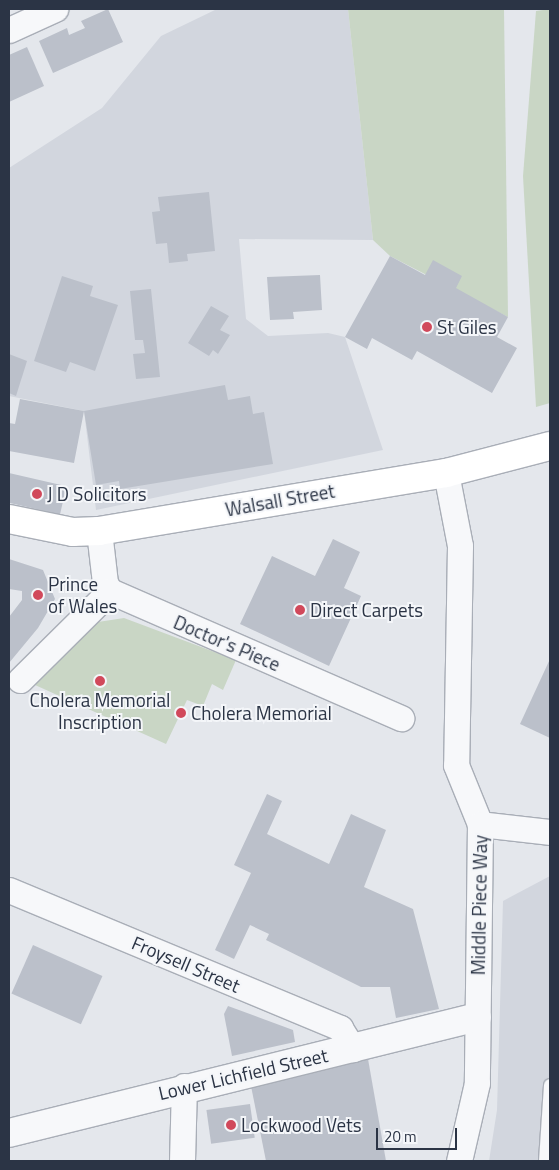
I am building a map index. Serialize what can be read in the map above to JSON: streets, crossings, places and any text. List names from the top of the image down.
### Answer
{
  "streets": {
    "main road": ["Walsall Street"],
    "street": [
      "Doctor's Piece",
      "Middle Piece Way",
      "Froysell Street",
      "Lower Lichfield Street"
    ]
  },
  "crossings": [
    ["Walsall Street", "Middle Piece Way"],
    ["Middle Piece Way", "Lower Lichfield Street"],
    ["Froysell Street", "Lower Lichfield Street"]
  ],
  "places": [
    "St Giles",
    "J D Solicitors",
    "Prince of Wales",
    "Direct Carpets",
    "Cholera Memorial Inscription",
    "Cholera Memorial",
    "Lockwood Vets"
  ],
  "scale_bar": "20 m"
}
